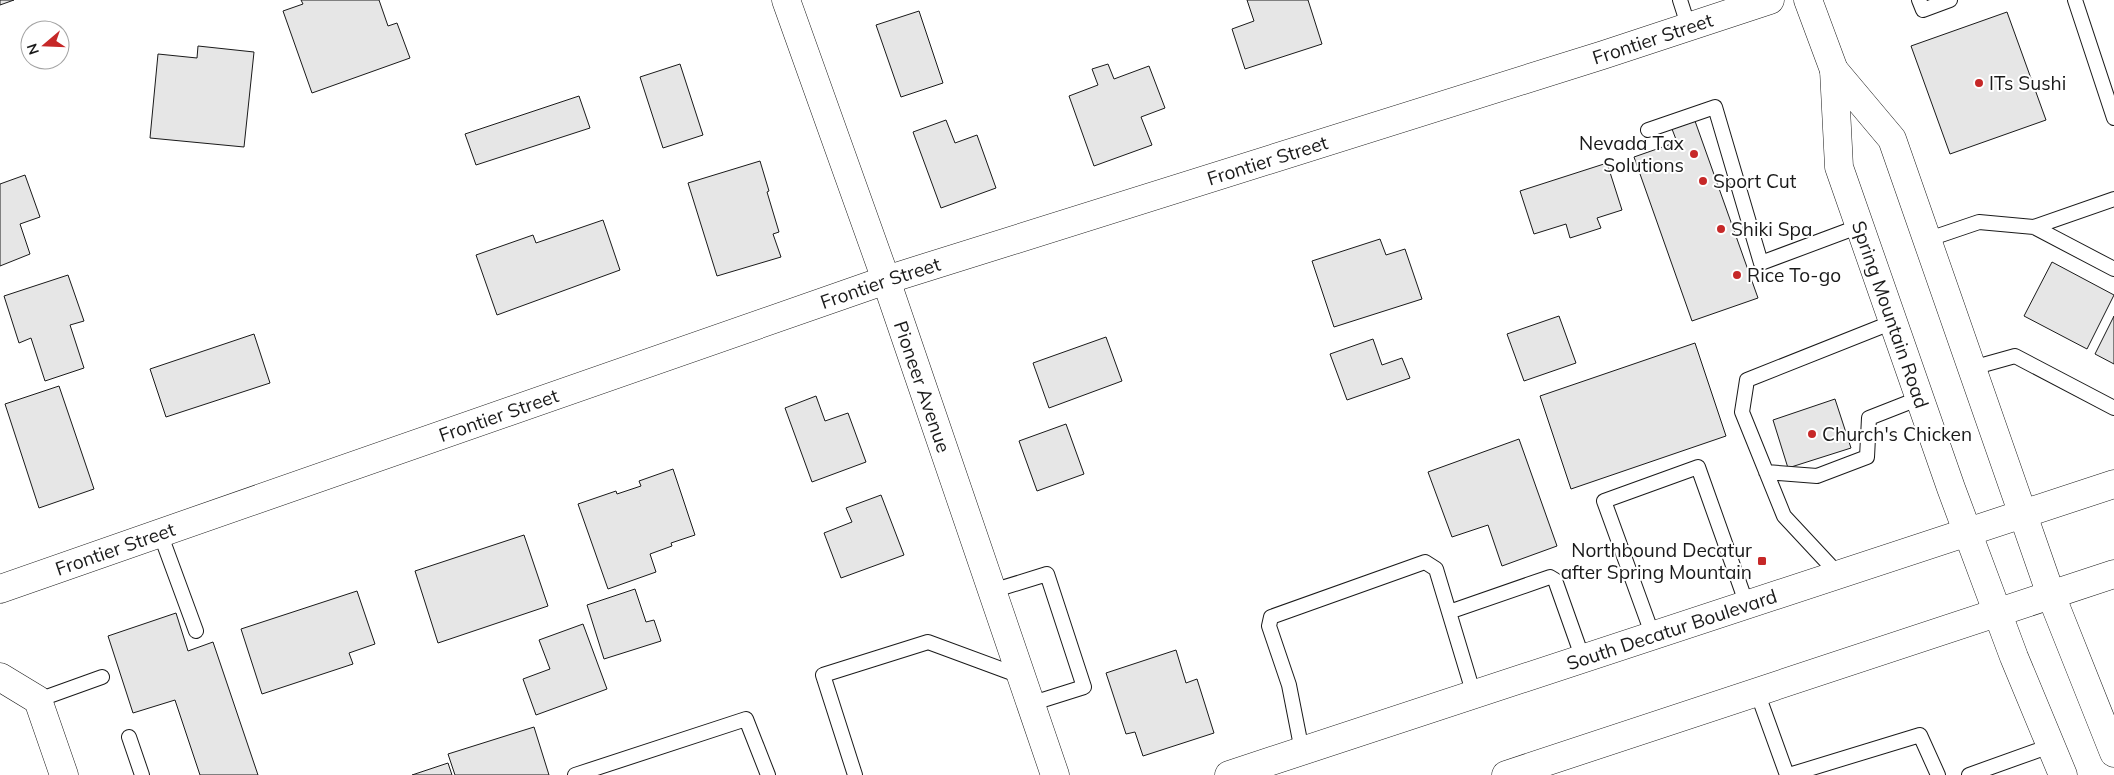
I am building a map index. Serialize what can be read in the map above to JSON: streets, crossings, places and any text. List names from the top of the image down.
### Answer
{
  "streets": {
    "main road": [
      "Frontier Street",
      "Spring Mountain Road",
      "Pioneer Avenue",
      "South Decatur Boulevard"
    ]
  },
  "crossings": [
    ["Frontier Street", "Pioneer Avenue"],
    ["Spring Mountain Road", "South Decatur Boulevard"]
  ],
  "places": {
    "other": [
      "ITs Sushi",
      "Nevada Tax Solutions",
      "Sport Cut",
      "Shiki Spa",
      "Rice To-go",
      "Church's Chicken"
    ],
    "transit": ["Northbound Decatur after Spring Mountain"]
  },
  "north": "left"
}
